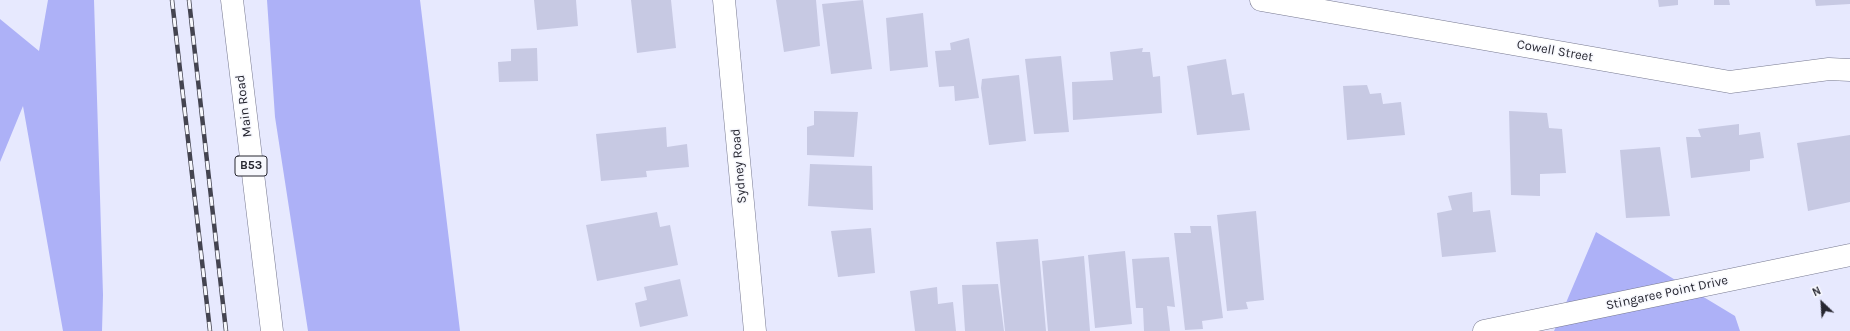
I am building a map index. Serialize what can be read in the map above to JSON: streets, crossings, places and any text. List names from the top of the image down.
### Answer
{
  "streets": {
    "street": [
      "Cowell Street",
      "Main Road",
      "B53",
      "Sydney Road",
      "Stingaree Point Drive"
    ]
  },
  "north": "top left"
}
